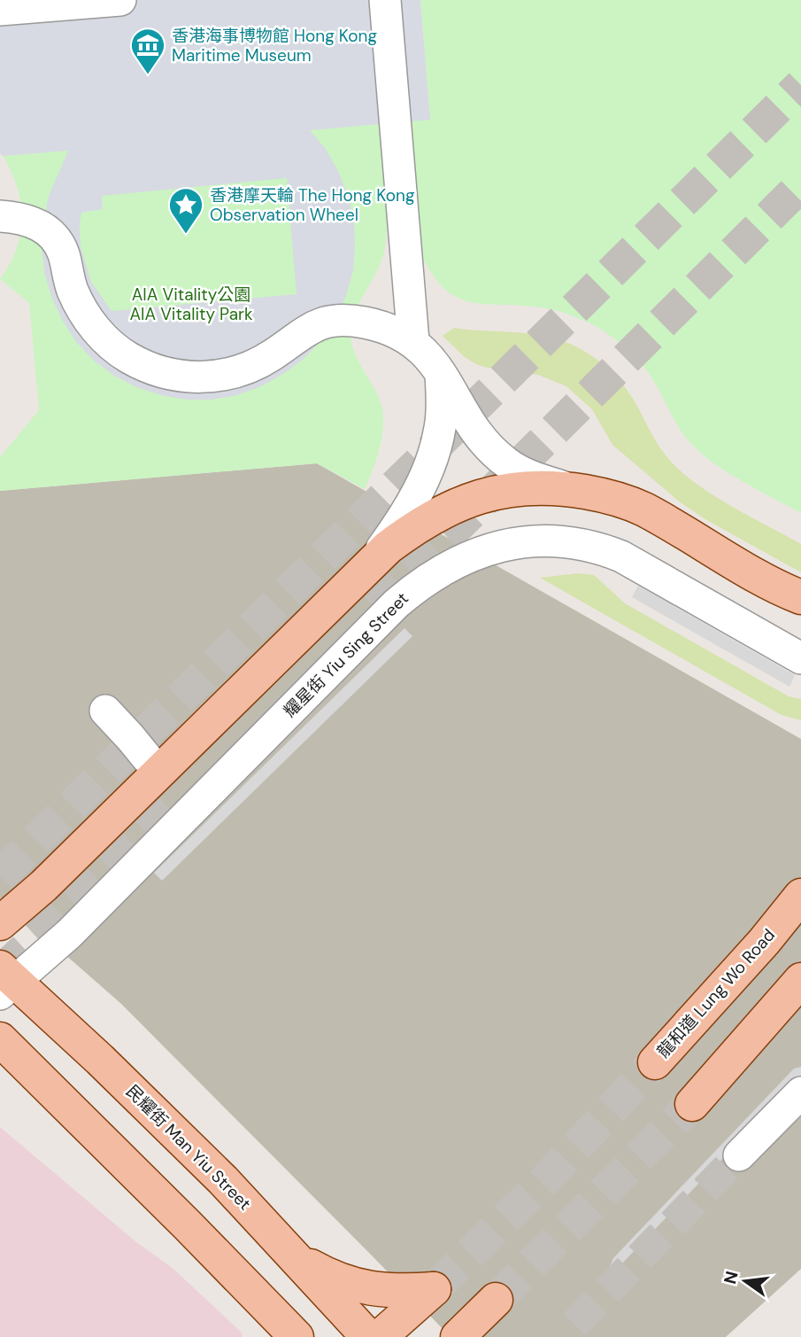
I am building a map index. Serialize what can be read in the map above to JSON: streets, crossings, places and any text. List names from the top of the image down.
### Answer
{
  "streets": {
    "main road": ["龍和道 Lung Wo Road", "民耀街 Man Yiu Street"],
    "street": ["耀星街 Yiu Sing Street"]
  },
  "crossings": [
    ["耀星街 Yiu Sing Street", "民耀街 Man Yiu Street"]
  ],
  "parks": ["AIA Vitality公園 AIA Vitality Park"],
  "places": {
    "museum": ["香港海事博物館 Hong Kong Maritime Museum"],
    "place": ["香港摩天輪 The Hong Kong Observation Wheel"]
  },
  "north": "left"
}
